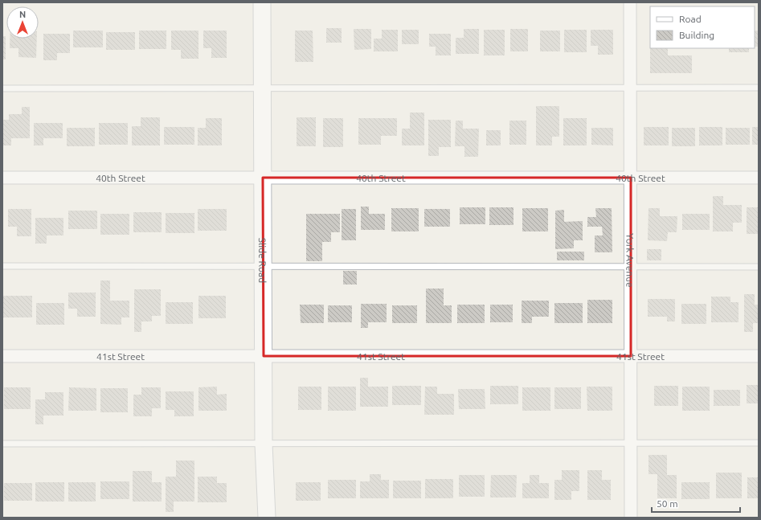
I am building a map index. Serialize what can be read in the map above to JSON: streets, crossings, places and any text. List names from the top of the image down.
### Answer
{
  "streets": {
    "main road": ["Slide Road"],
    "street": ["40th Street", "York Avenue", "41st Street"]
  },
  "crossings": [
    ["40th Street", "York Avenue"],
    ["40th Street", "Slide Road"],
    ["York Avenue", "41st Street"],
    ["Slide Road", "41st Street"]
  ],
  "legend": ["Road", "Building"],
  "scale_bar": "50 m",
  "north": "top"
}
